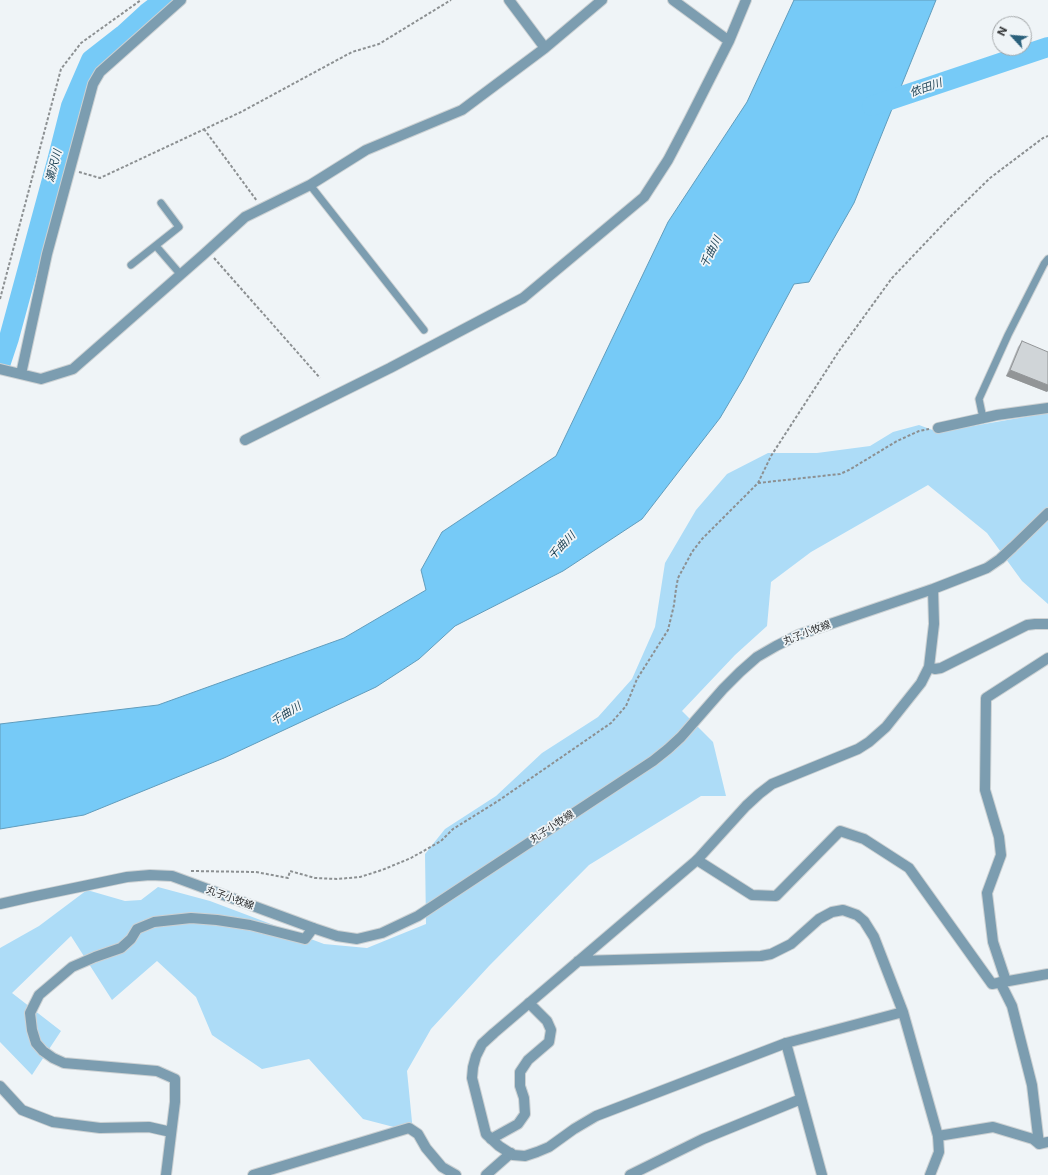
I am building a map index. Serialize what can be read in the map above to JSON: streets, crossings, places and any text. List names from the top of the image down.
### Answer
{
  "streets": {
    "street": ["丸子小牧線"]
  },
  "water": ["依田川", "瀬沢川", "千曲川"],
  "north": "top left"
}
